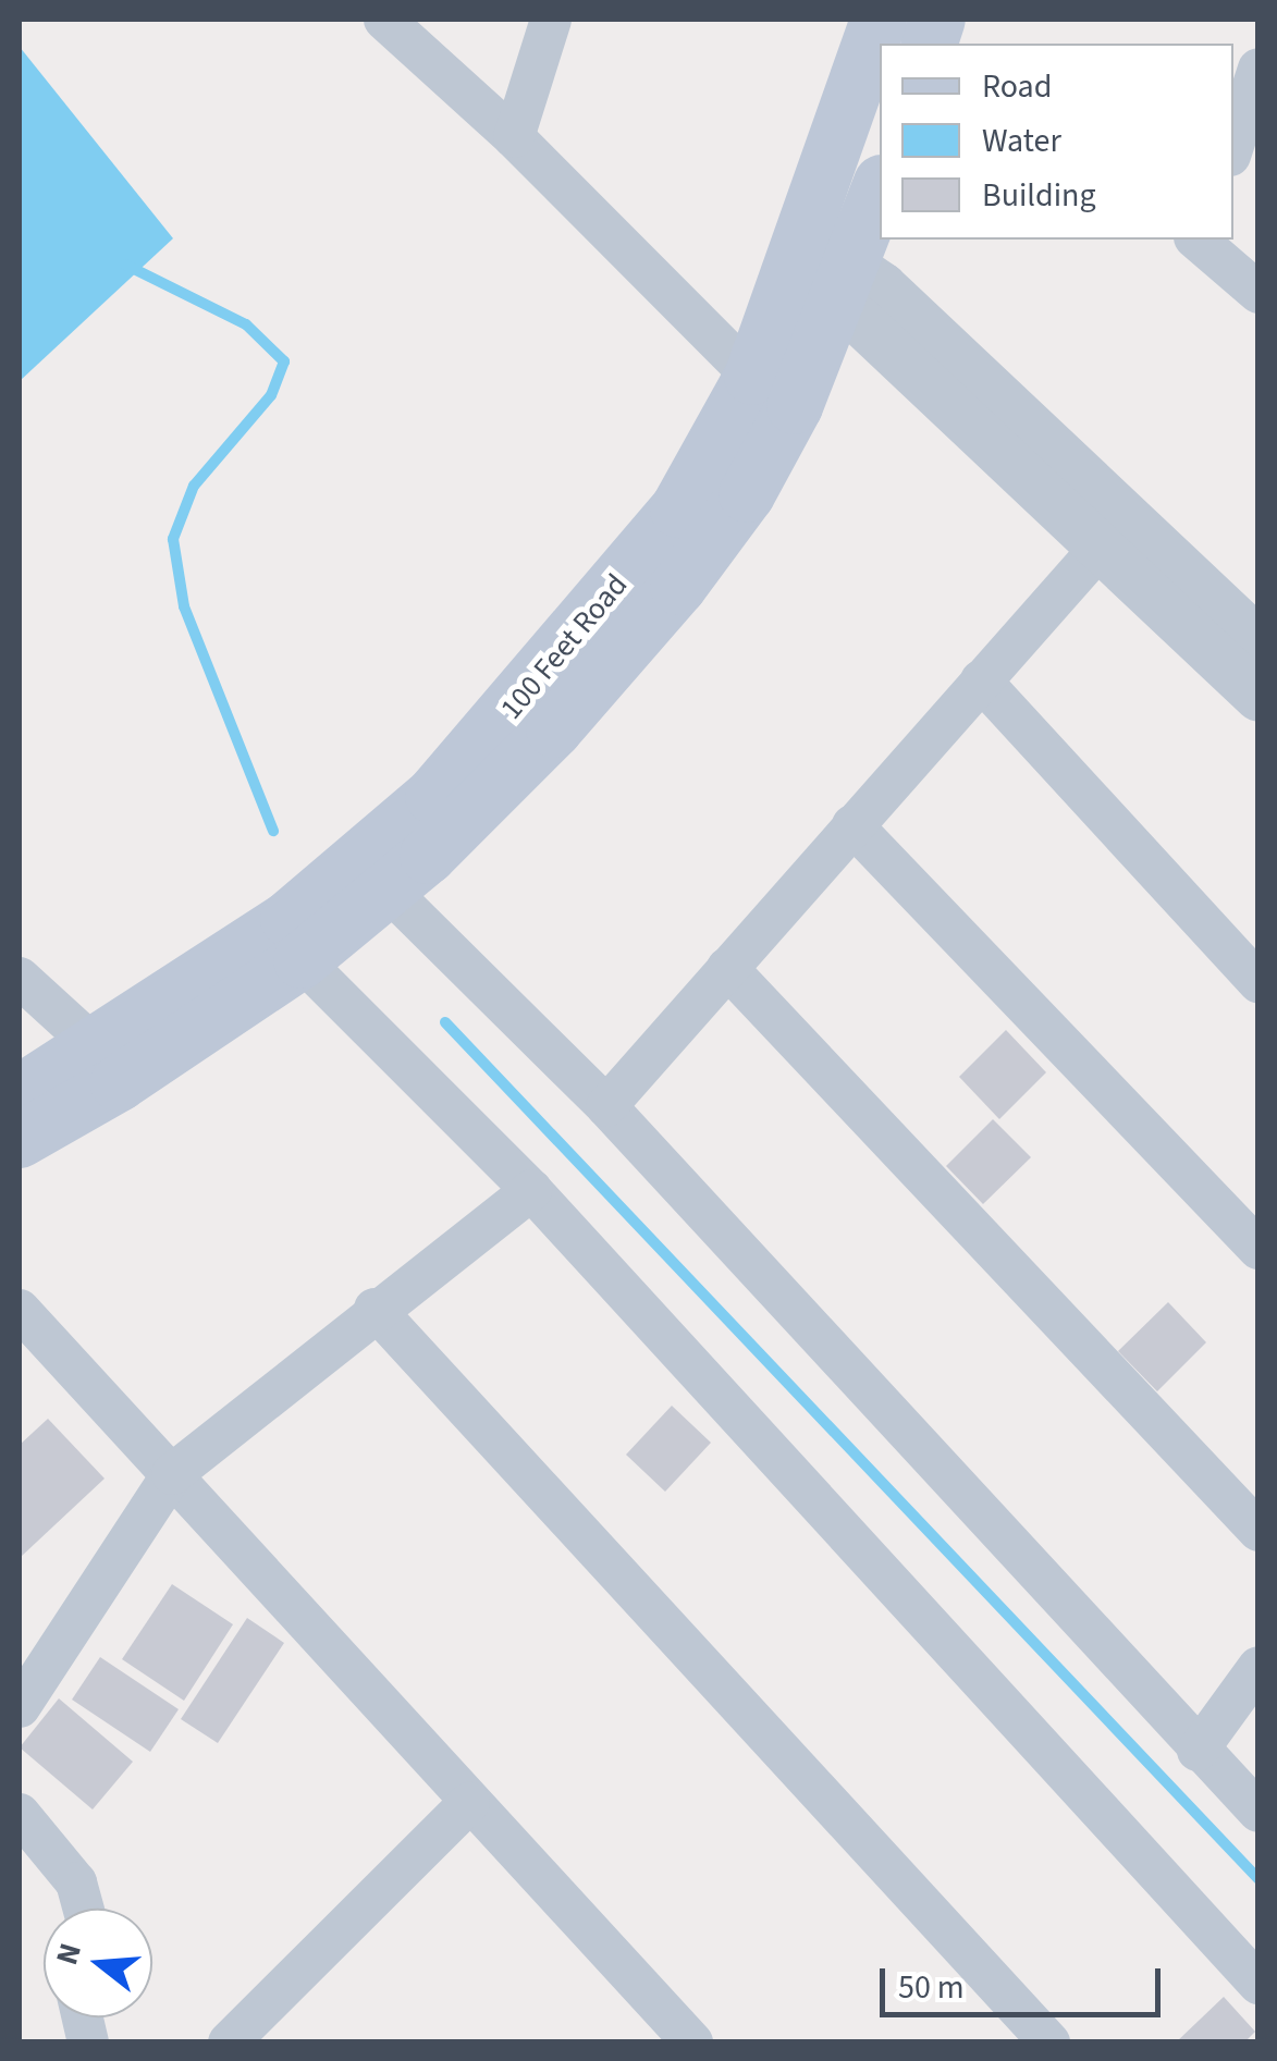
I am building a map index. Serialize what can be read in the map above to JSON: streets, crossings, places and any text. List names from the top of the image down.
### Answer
{
  "streets": {
    "main road": ["100 Feet Road"]
  },
  "legend": ["Road", "Water", "Building"],
  "scale_bar": "50 m",
  "north": "left"
}
